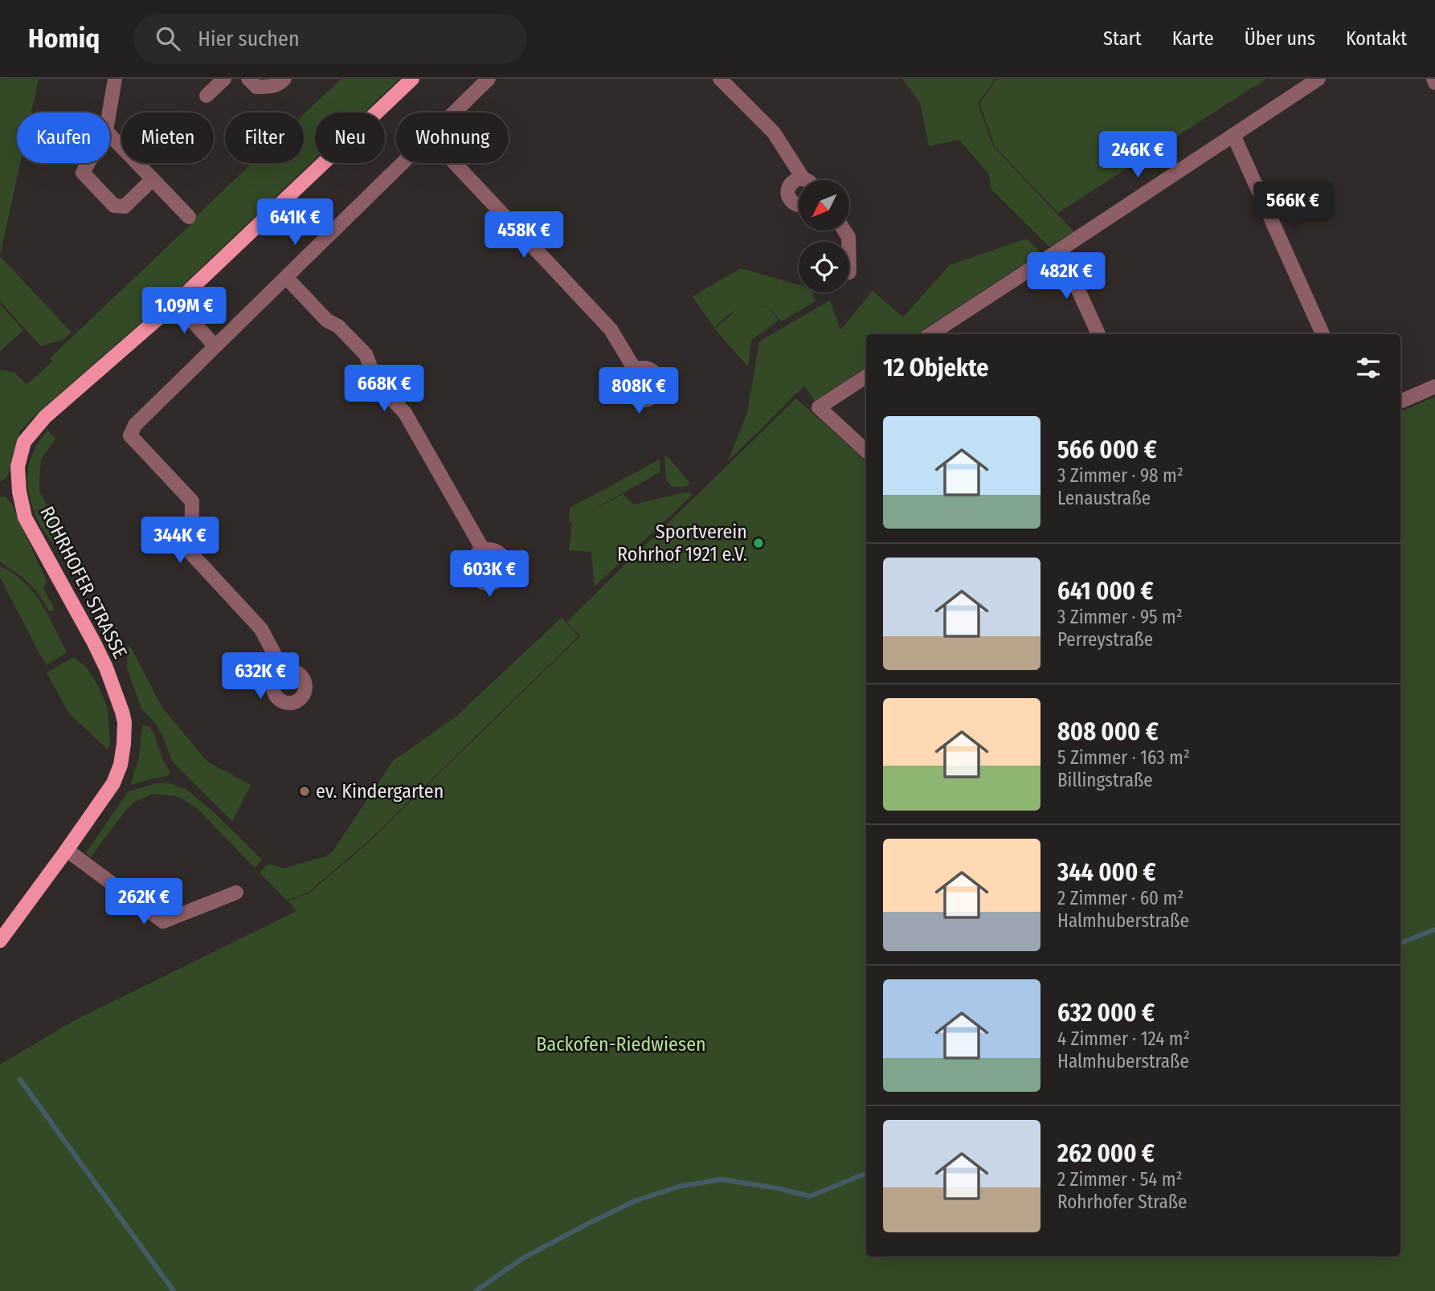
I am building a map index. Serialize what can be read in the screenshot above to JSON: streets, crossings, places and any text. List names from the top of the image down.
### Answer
{
  "streets": {
    "main road": ["ROHRHOFER STRASSE"]
  },
  "parks": ["Backofen-Riedwiesen"],
  "places": ["Sportverein Rohrhof 1921 e.V.", "ev. Kindergarten"],
  "north": "bottom left",
  "page": {
    "header": "Homiq",
    "search": "Hier suchen",
    "nav": [
      "Start",
      "Karte",
      "Über uns",
      "Kontakt"
    ],
    "chip": [
      "Kaufen",
      "Mieten",
      "Filter",
      "Neu",
      "Wohnung"
    ],
    "price": [
      "246K €",
      "566K €",
      "641K €",
      "458K €",
      "482K €",
      "1.09M €",
      "668K €",
      "808K €",
      "344K €",
      "603K €",
      "632K €",
      "262K €"
    ],
    "heading": "12 Objekte",
    "list": [
      {
        "name": "566 000 €",
        "note": "3 Zimmer · 98 m² · Lenaustraße"
      },
      {
        "name": "641 000 €",
        "note": "3 Zimmer · 95 m² · Perreystraße"
      },
      {
        "name": "808 000 €",
        "note": "5 Zimmer · 163 m² · Billingstraße"
      },
      {
        "name": "344 000 €",
        "note": "2 Zimmer · 60 m² · Halmhuberstraße"
      },
      {
        "name": "632 000 €",
        "note": "4 Zimmer · 124 m² · Halmhuberstraße"
      },
      {
        "name": "262 000 €",
        "note": "2 Zimmer · 54 m² · Rohrhofer Straße"
      }
    ]
  }
}
